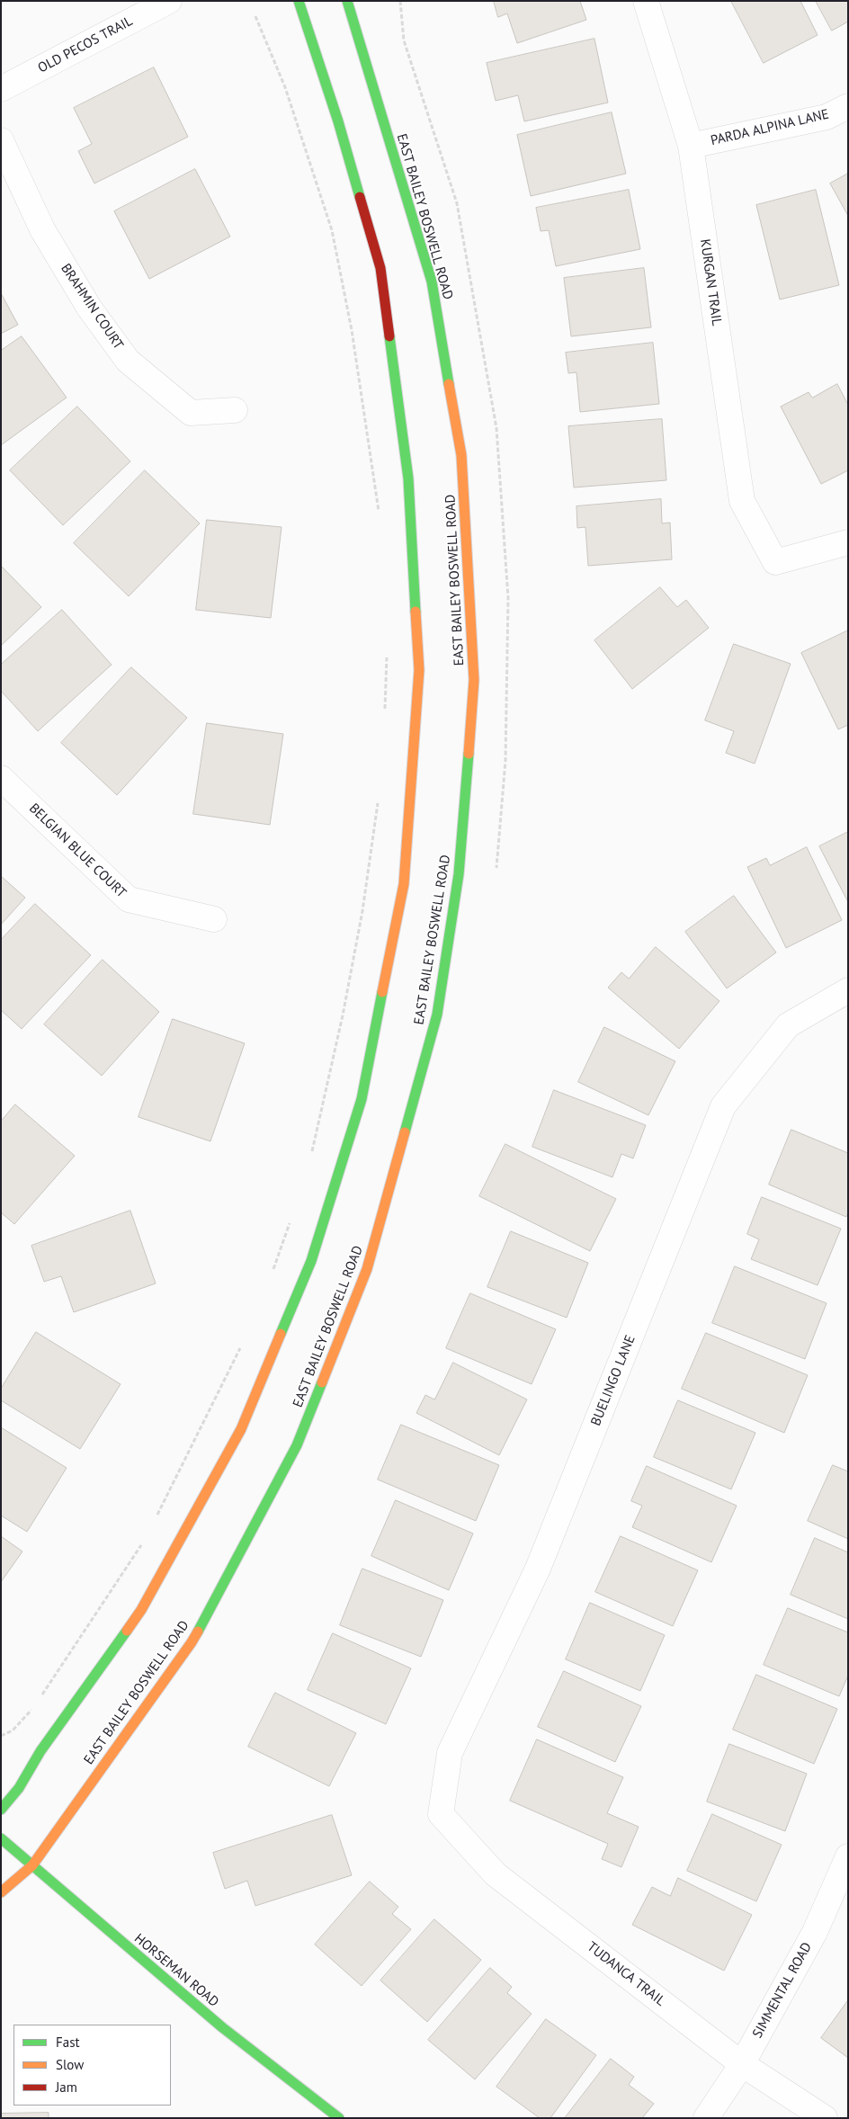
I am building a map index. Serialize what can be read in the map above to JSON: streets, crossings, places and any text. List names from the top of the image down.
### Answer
{
  "streets": {
    "street": [
      "OLD PECOS TRAIL",
      "PARDA ALPINA LANE",
      "EAST BAILEY BOSWELL ROAD",
      "KURGAN TRAIL",
      "BRAHMIN COURT",
      "BELGIAN BLUE COURT",
      "BUELINGO LANE",
      "HORSEMAN ROAD",
      "TUDANCA TRAIL",
      "SIMMENTAL ROAD"
    ]
  },
  "crossings": [
    ["PARDA ALPINA LANE", "KURGAN TRAIL"],
    ["EAST BAILEY BOSWELL ROAD", "HORSEMAN ROAD"],
    ["BUELINGO LANE", "TUDANCA TRAIL"],
    ["TUDANCA TRAIL", "SIMMENTAL ROAD"]
  ],
  "legend": ["Fast", "Slow", "Jam"]
}
